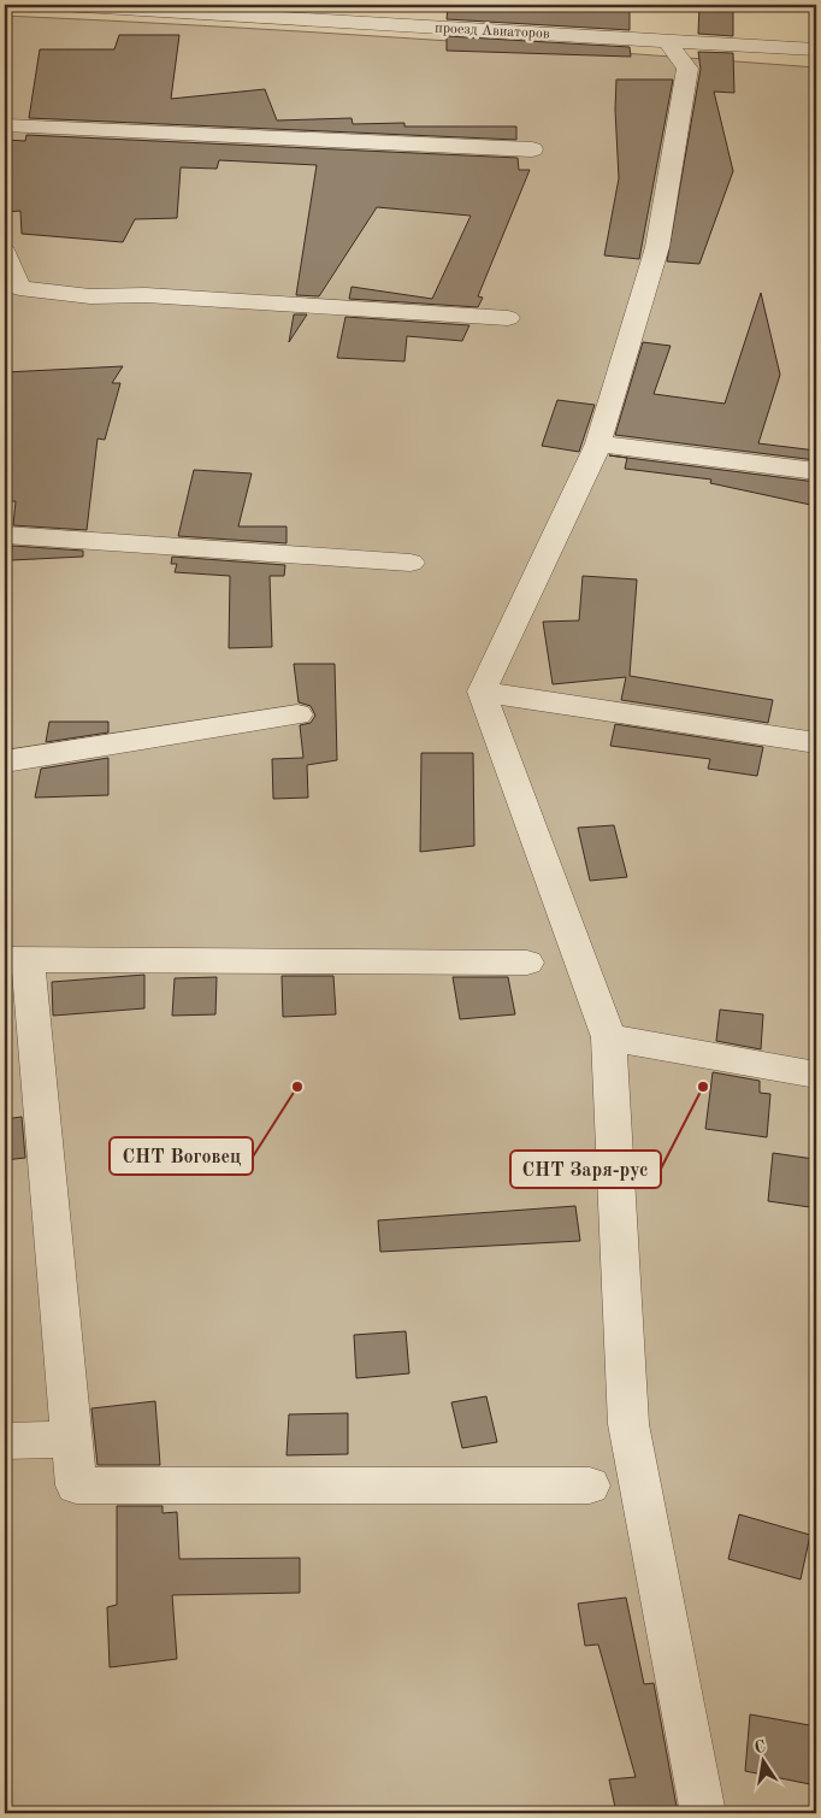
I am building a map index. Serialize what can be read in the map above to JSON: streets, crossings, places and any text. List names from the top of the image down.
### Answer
{
  "streets": {
    "street": ["проезд Авиаторов"]
  },
  "places": ["СНТ Воговец", "СНТ Заря-рус"],
  "north": "top"
}
